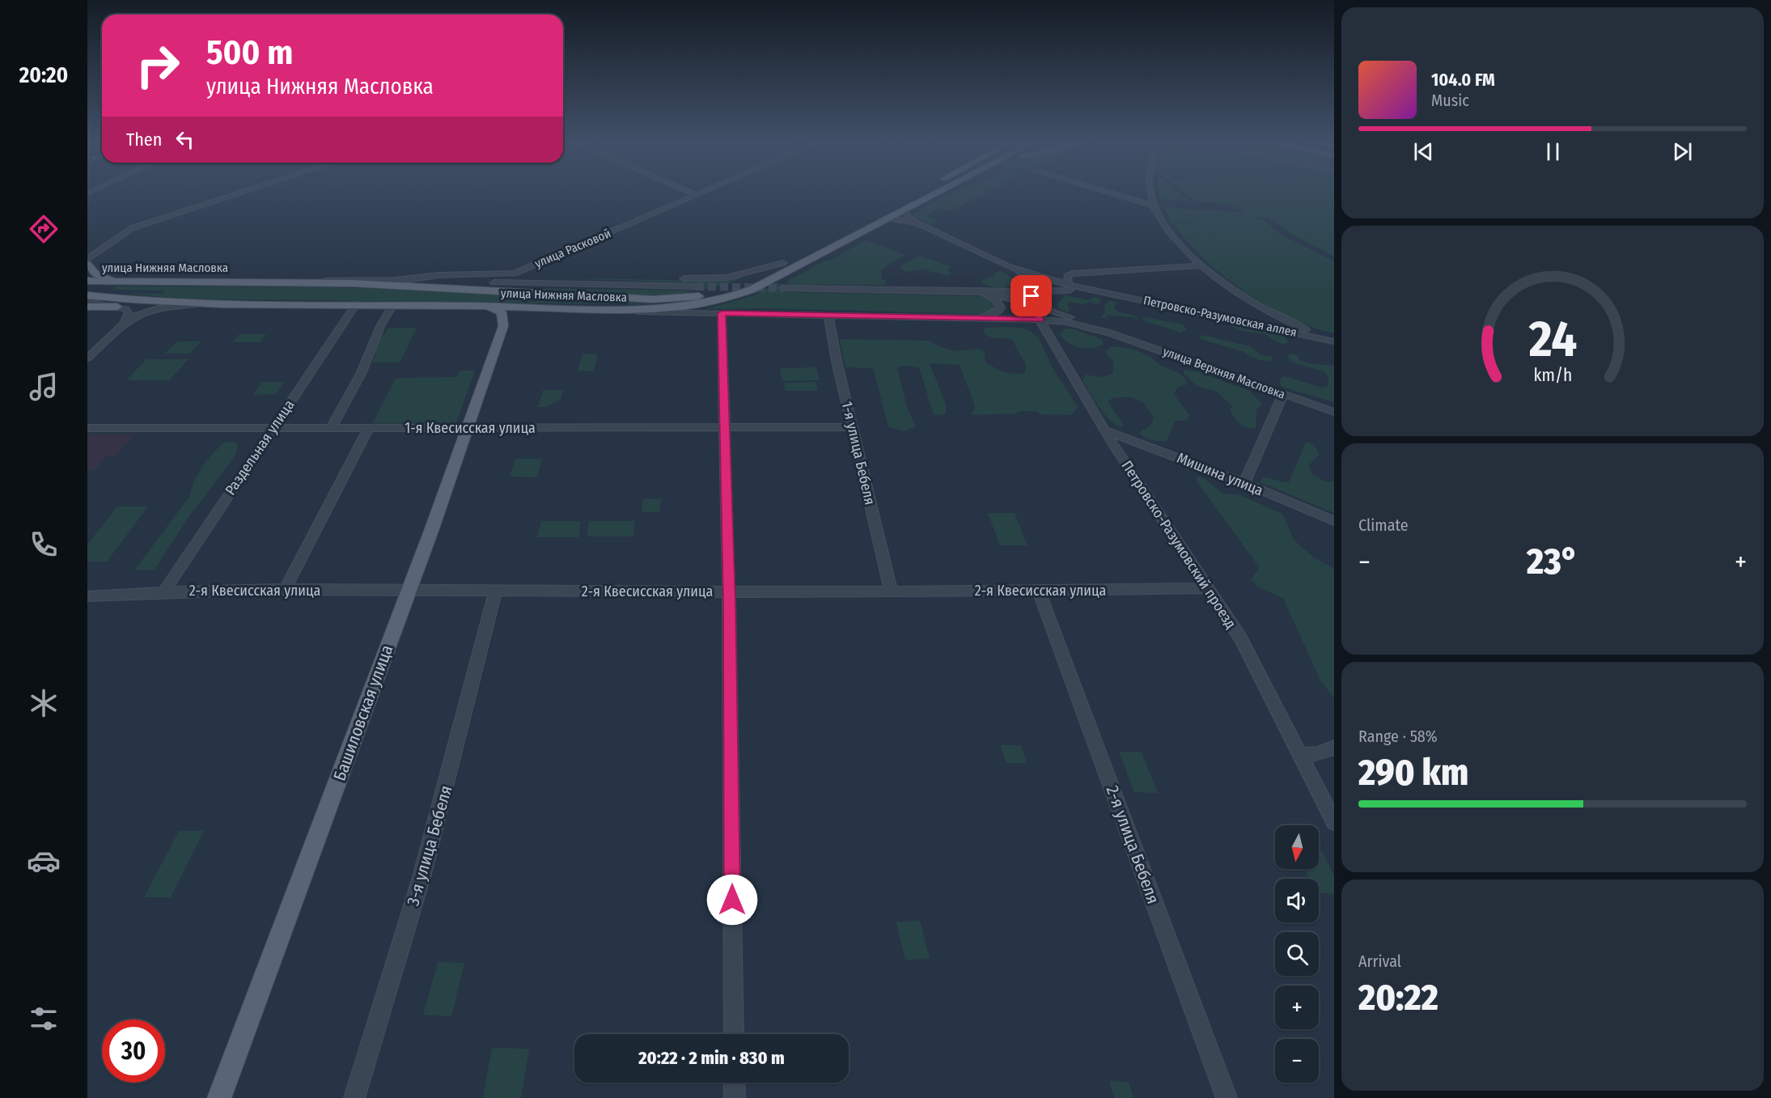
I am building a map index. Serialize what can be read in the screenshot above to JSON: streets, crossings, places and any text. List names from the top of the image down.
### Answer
{
  "streets": {
    "main road": ["улица Нижняя Масловка", "Башиловская улица"],
    "street": [
      "улица Расковой",
      "Петровско-Разумовская аллея",
      "улица Верхняя Масловка",
      "1-я Квесисская улица",
      "Раздельная улица",
      "1-я улица Бебеля",
      "Мишина улица",
      "Петровско-Разумовский проезд",
      "2-я Квесисская улица",
      "2-я улица Бебеля",
      "3-я улица Бебеля"
    ]
  },
  "crossings": [
    ["улица Расковой", "улица Нижняя Масловка"],
    ["улица Нижняя Масловка", "улица Верхняя Масловка"],
    ["улица Нижняя Масловка", "Раздельная улица"],
    ["улица Нижняя Масловка", "1-я улица Бебеля"],
    ["улица Нижняя Масловка", "Петровско-Разумовский проезд"],
    ["Петровско-Разумовская аллея", "Петровско-Разумовский проезд"],
    ["улица Верхняя Масловка", "Петровско-Разумовский проезд"],
    ["1-я Квесисская улица", "Раздельная улица"],
    ["1-я Квесисская улица", "1-я улица Бебеля"],
    ["1-я Квесисская улица", "Башиловская улица"],
    ["Раздельная улица", "2-я Квесисская улица"],
    ["1-я улица Бебеля", "2-я Квесисская улица"],
    ["Мишина улица", "Петровско-Разумовский проезд"],
    ["Петровско-Разумовский проезд", "2-я Квесисская улица"],
    ["2-я Квесисская улица", "Башиловская улица"],
    ["2-я Квесисская улица", "2-я улица Бебеля"],
    ["2-я Квесисская улица", "3-я улица Бебеля"]
  ],
  "north": "bottom",
  "page": {
    "tabs": "20:20",
    "turn": ["500 m", "улица Нижняя Масловка"],
    "song": ["104.0 FM", "Music"],
    "then": "Then",
    "tile": [
      "Climate",
      ["Range · 58%", "290 km"],
      ["Arrival", "20:22"]
    ],
    "heat": ["−", "23°", "+"],
    "map_buttons": ["+", "−"],
    "limit": "30",
    "trip": "20:22 · 2 min · 830 m",
    "gauge": ["24", "km/h"]
  }
}
